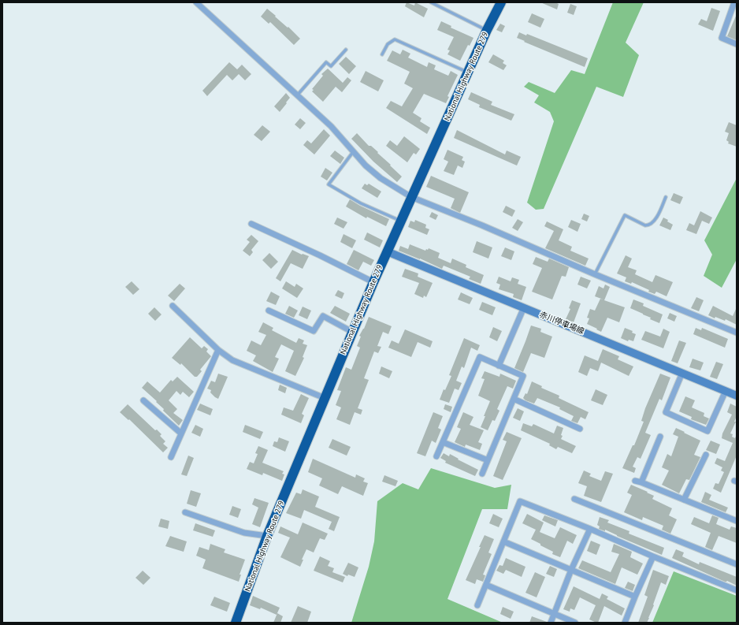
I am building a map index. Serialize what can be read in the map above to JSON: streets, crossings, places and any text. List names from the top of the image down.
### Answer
{
  "streets": {
    "highway": ["National Highway Route 279"],
    "main road": ["赤川停車場線"]
  },
  "crossings": [
    ["National Highway Route 279", "赤川停車場線"]
  ]
}
